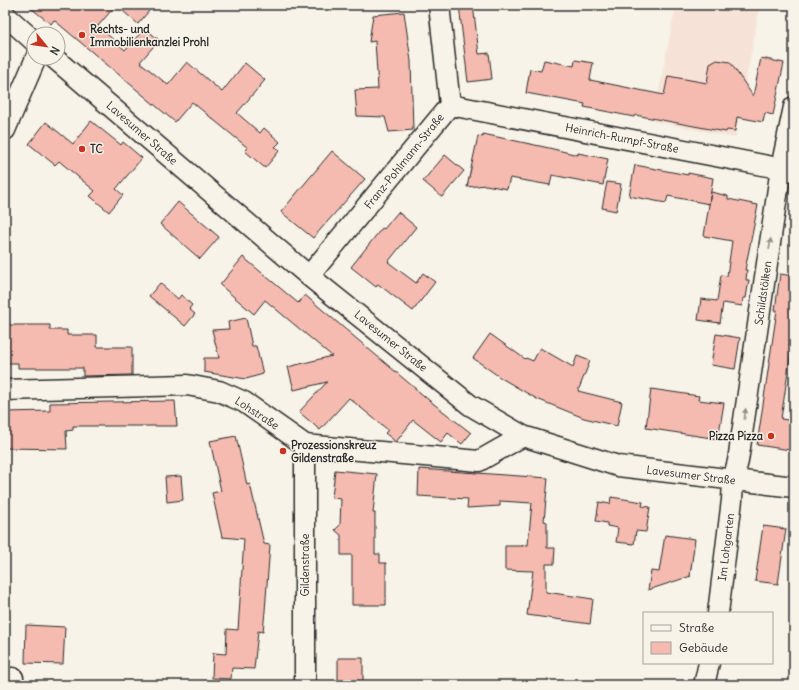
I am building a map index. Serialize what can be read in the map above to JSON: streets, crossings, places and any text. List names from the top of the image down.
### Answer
{
  "streets": {
    "street": [
      "Lavesumer Straße",
      "Heinrich-Rumpf-Straße",
      "Franz-Pohlmann-Straße",
      "Schildstölken",
      "Lohstraße",
      "Im Lohgarten",
      "Gildenstraße"
    ]
  },
  "crossings": [
    ["Lavesumer Straße", "Franz-Pohlmann-Straße"],
    ["Lavesumer Straße", "Schildstölken"],
    ["Lavesumer Straße", "Lohstraße"],
    ["Lavesumer Straße", "Im Lohgarten"],
    ["Heinrich-Rumpf-Straße", "Franz-Pohlmann-Straße"],
    ["Heinrich-Rumpf-Straße", "Schildstölken"],
    ["Schildstölken", "Im Lohgarten"],
    ["Lohstraße", "Gildenstraße"]
  ],
  "one_way": ["Schildstölken"],
  "places": [
    "Rechts- und Immobilienkanzlei Prohl",
    "TC",
    "Pizza Pizza",
    "Prozessionskreuz Gildenstraße"
  ],
  "legend": ["Straße", "Gebäude"],
  "north": "bottom right"
}
